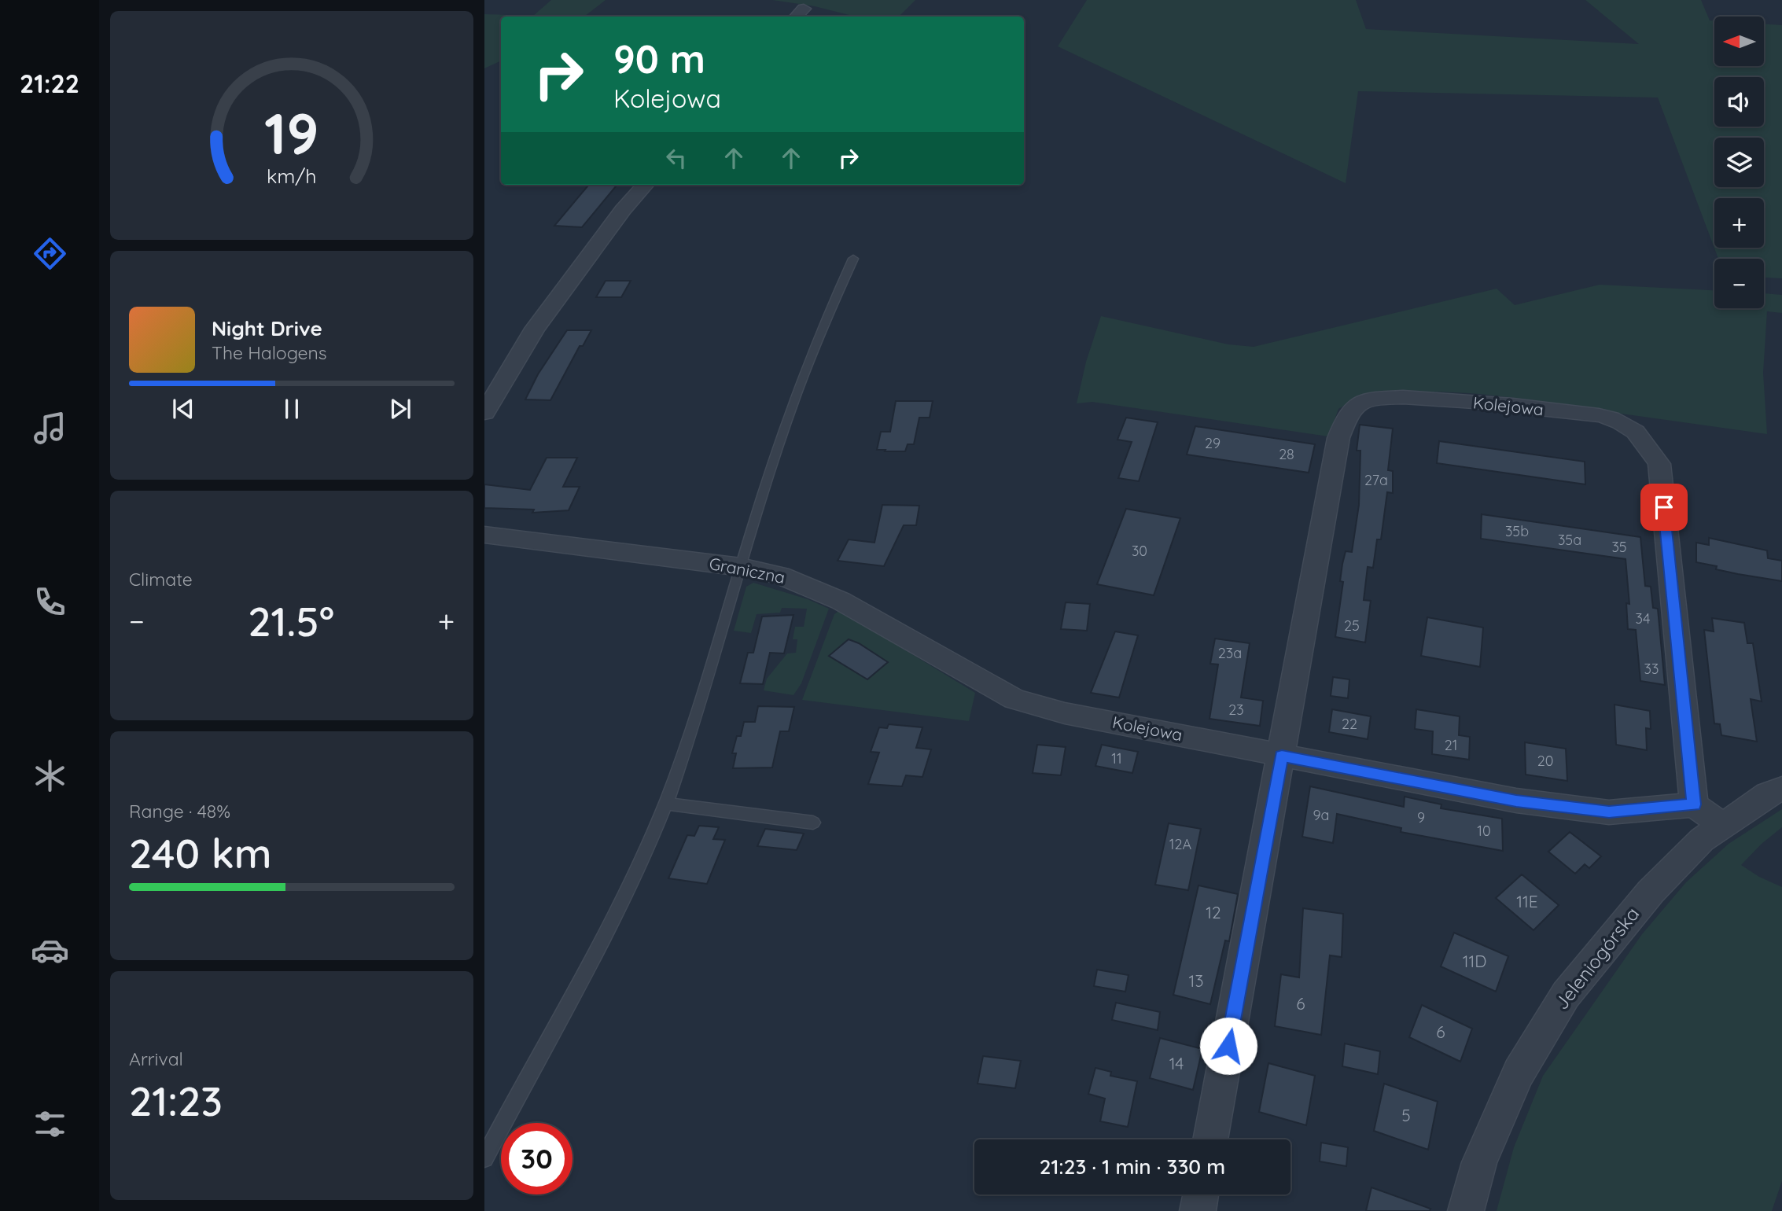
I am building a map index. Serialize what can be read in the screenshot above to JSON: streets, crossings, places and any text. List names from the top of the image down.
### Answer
{
  "streets": {
    "street": ["Kolejowa", "Graniczna", "Jeleniogórska"]
  },
  "crossings": [
    ["Kolejowa", "Graniczna"]
  ],
  "house_numbers": [
    "29",
    "28",
    "27a",
    "35b",
    "35a",
    "35",
    "30",
    "34",
    "25",
    "23a",
    "33",
    "23",
    "22",
    "21",
    "11",
    "20",
    "9a",
    "9",
    "10",
    "12A",
    "11E",
    "12",
    "11D",
    "13",
    "6",
    "6",
    "14",
    "5"
  ],
  "north": "left",
  "page": {
    "tabs": "21:22",
    "map_buttons": ["+", "−"],
    "turn": ["90 m", "Kolejowa"],
    "song": ["Night Drive", "The Halogens"],
    "tile": [
      "Climate",
      ["Range · 48%", "240 km"],
      ["Arrival", "21:23"]
    ],
    "heat": ["−", "21.5°", "+"],
    "limit": "30",
    "trip": "21:23 · 1 min · 330 m",
    "gauge": ["19", "km/h"]
  }
}
